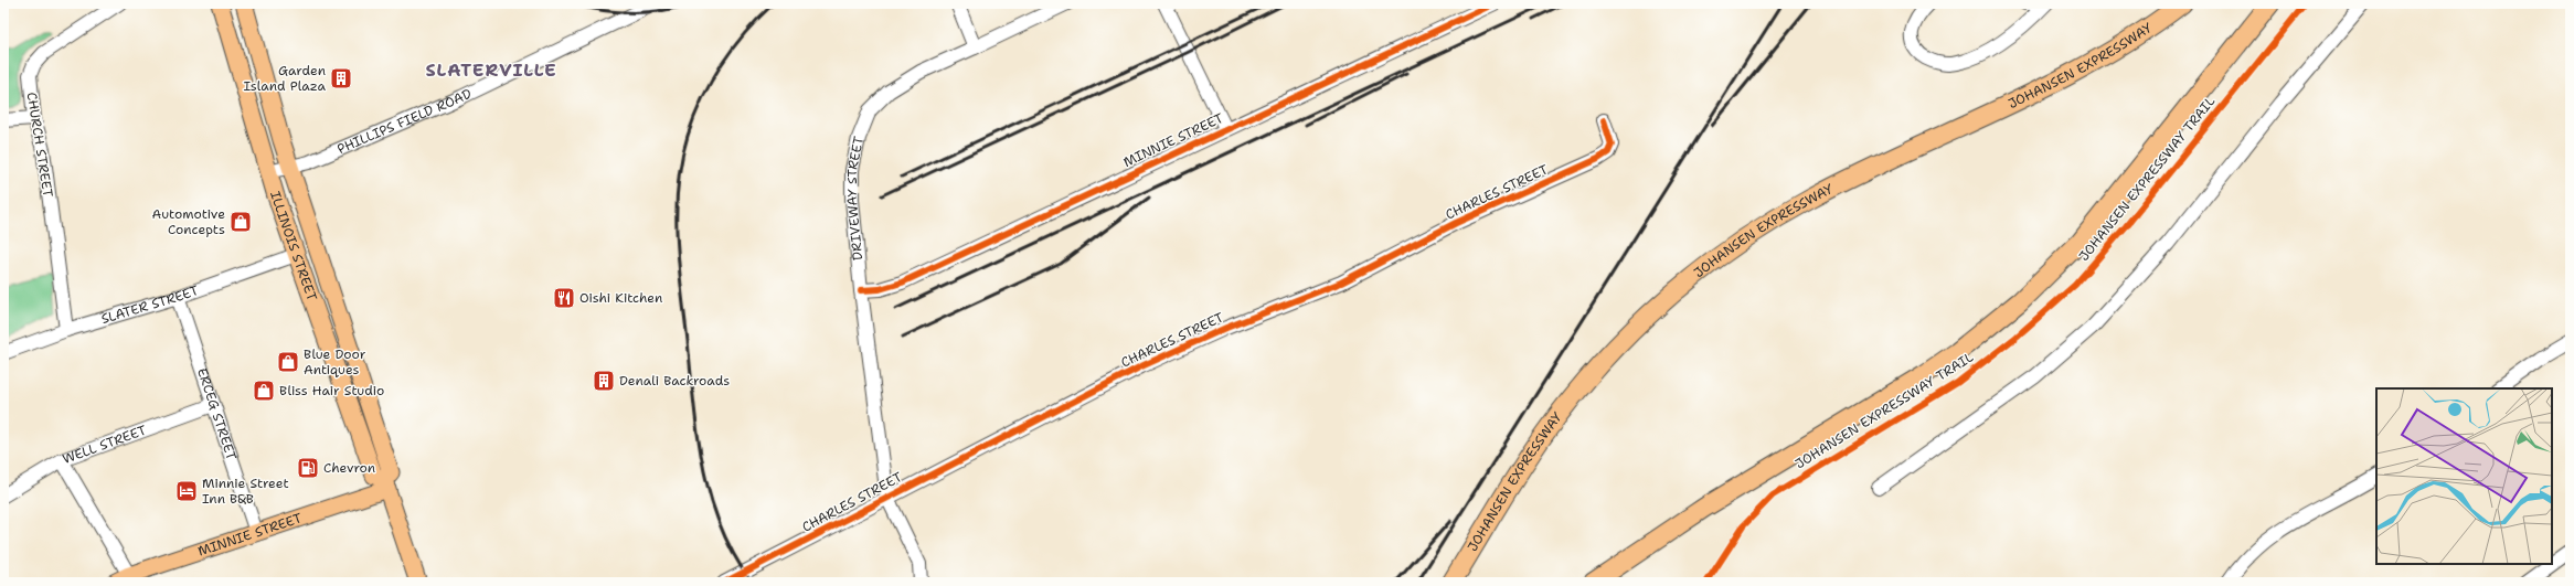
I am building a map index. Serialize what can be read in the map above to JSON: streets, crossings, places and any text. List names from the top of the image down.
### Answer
{
  "streets": {
    "highway": ["JOHANSEN EXPRESSWAY"],
    "main road": ["MINNIE STREET", "ILLINOIS STREET"],
    "street": [
      "PHILLIPS FIELD ROAD",
      "CHURCH STREET",
      "CHARLES STREET",
      "DRIVEWAY STREET",
      "SLATER STREET",
      "ERCEG STREET",
      "WELL STREET"
    ],
    "cycle path": ["JOHANSEN EXPRESSWAY TRAIL"]
  },
  "crossings": [
    ["PHILLIPS FIELD ROAD", "ILLINOIS STREET"],
    ["MINNIE STREET", "DRIVEWAY STREET"],
    ["MINNIE STREET", "ILLINOIS STREET"],
    ["MINNIE STREET", "ERCEG STREET"],
    ["CHURCH STREET", "SLATER STREET"],
    ["CHARLES STREET", "DRIVEWAY STREET"],
    ["ILLINOIS STREET", "SLATER STREET"],
    ["SLATER STREET", "ERCEG STREET"],
    ["ERCEG STREET", "WELL STREET"]
  ],
  "districts": ["SLATERVILLE"],
  "places": {
    "building": ["Garden Island Plaza", "Denali Backroads"],
    "shop": ["Automotive Concepts", "Blue Door Antiques", "Bliss Hair Studio"],
    "restaurant": ["Oishi Kitchen"],
    "fuel station": ["Chevron"],
    "hotel": ["Minnie Street Inn B&B"]
  }
}
